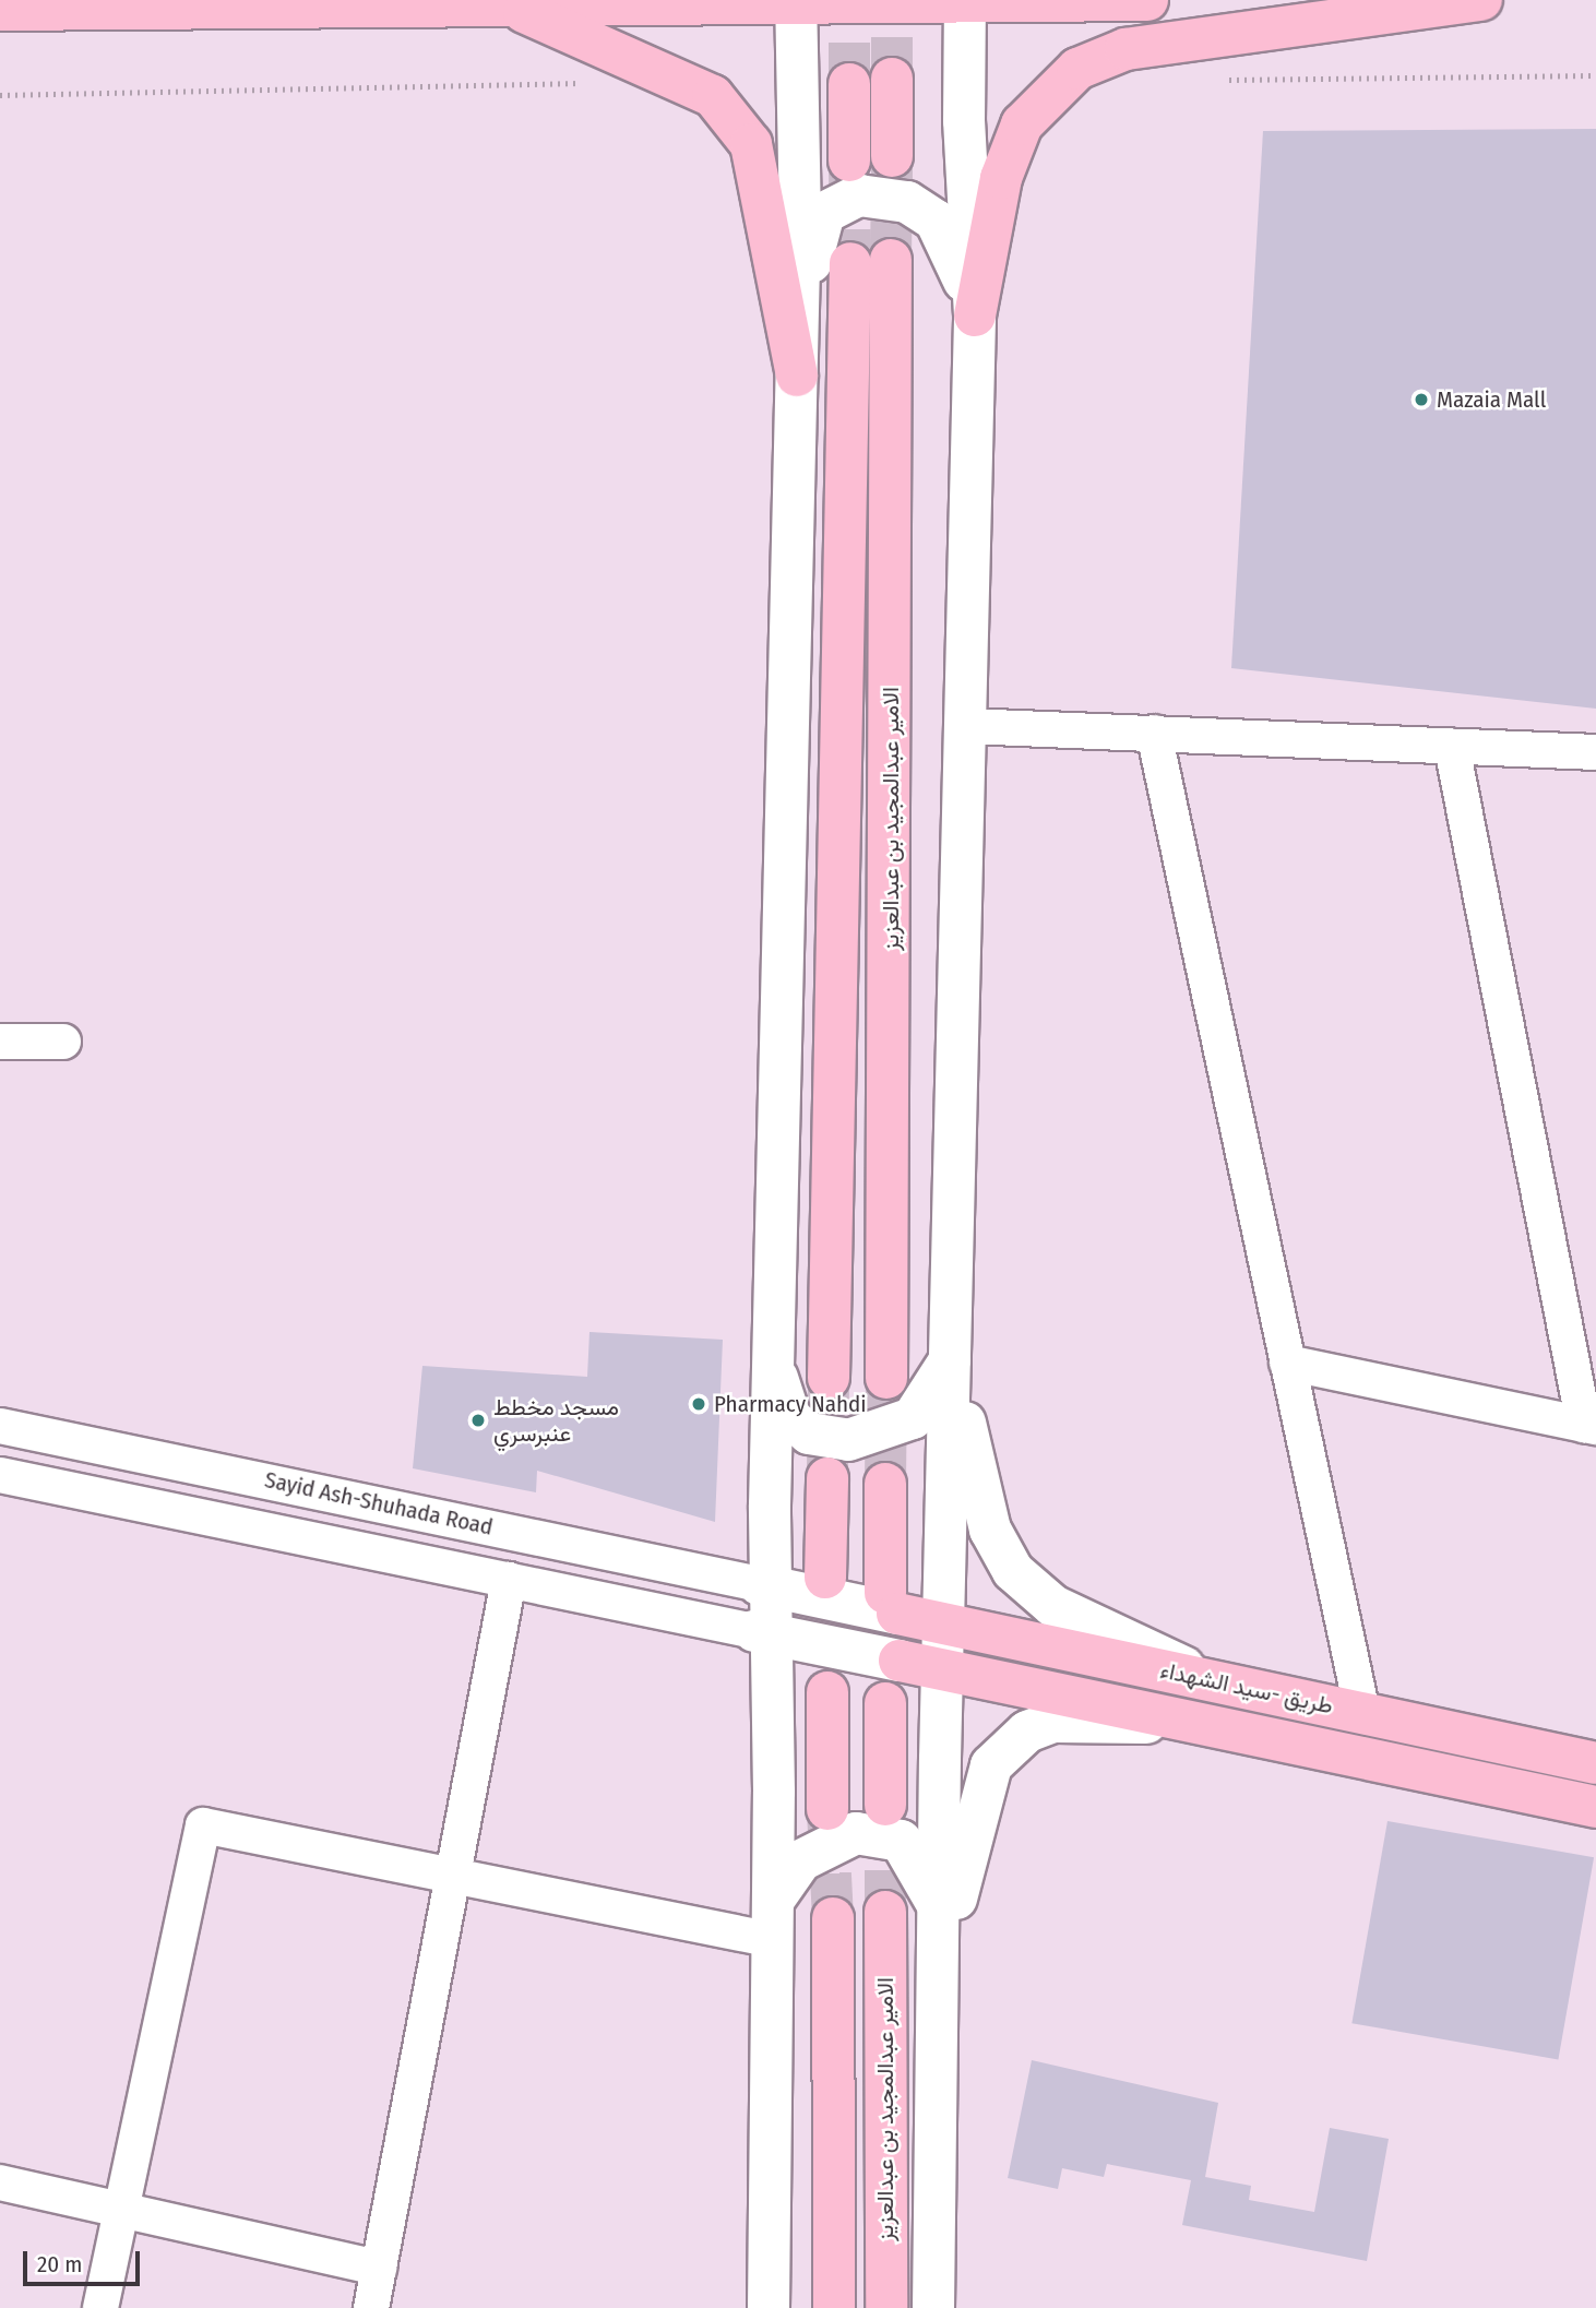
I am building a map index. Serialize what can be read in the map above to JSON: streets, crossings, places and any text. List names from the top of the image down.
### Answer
{
  "streets": {
    "main road": ["الامير عبدالمجيد بن عبدالعزيز", "طريق -سيد الشهداء"],
    "street": ["Sayid Ash-Shuhada Road"]
  },
  "places": ["Mazaia Mall", "Pharmacy Nahdi", "مسجد مخطط عنبرسري"],
  "scale_bar": "20 m"
}
